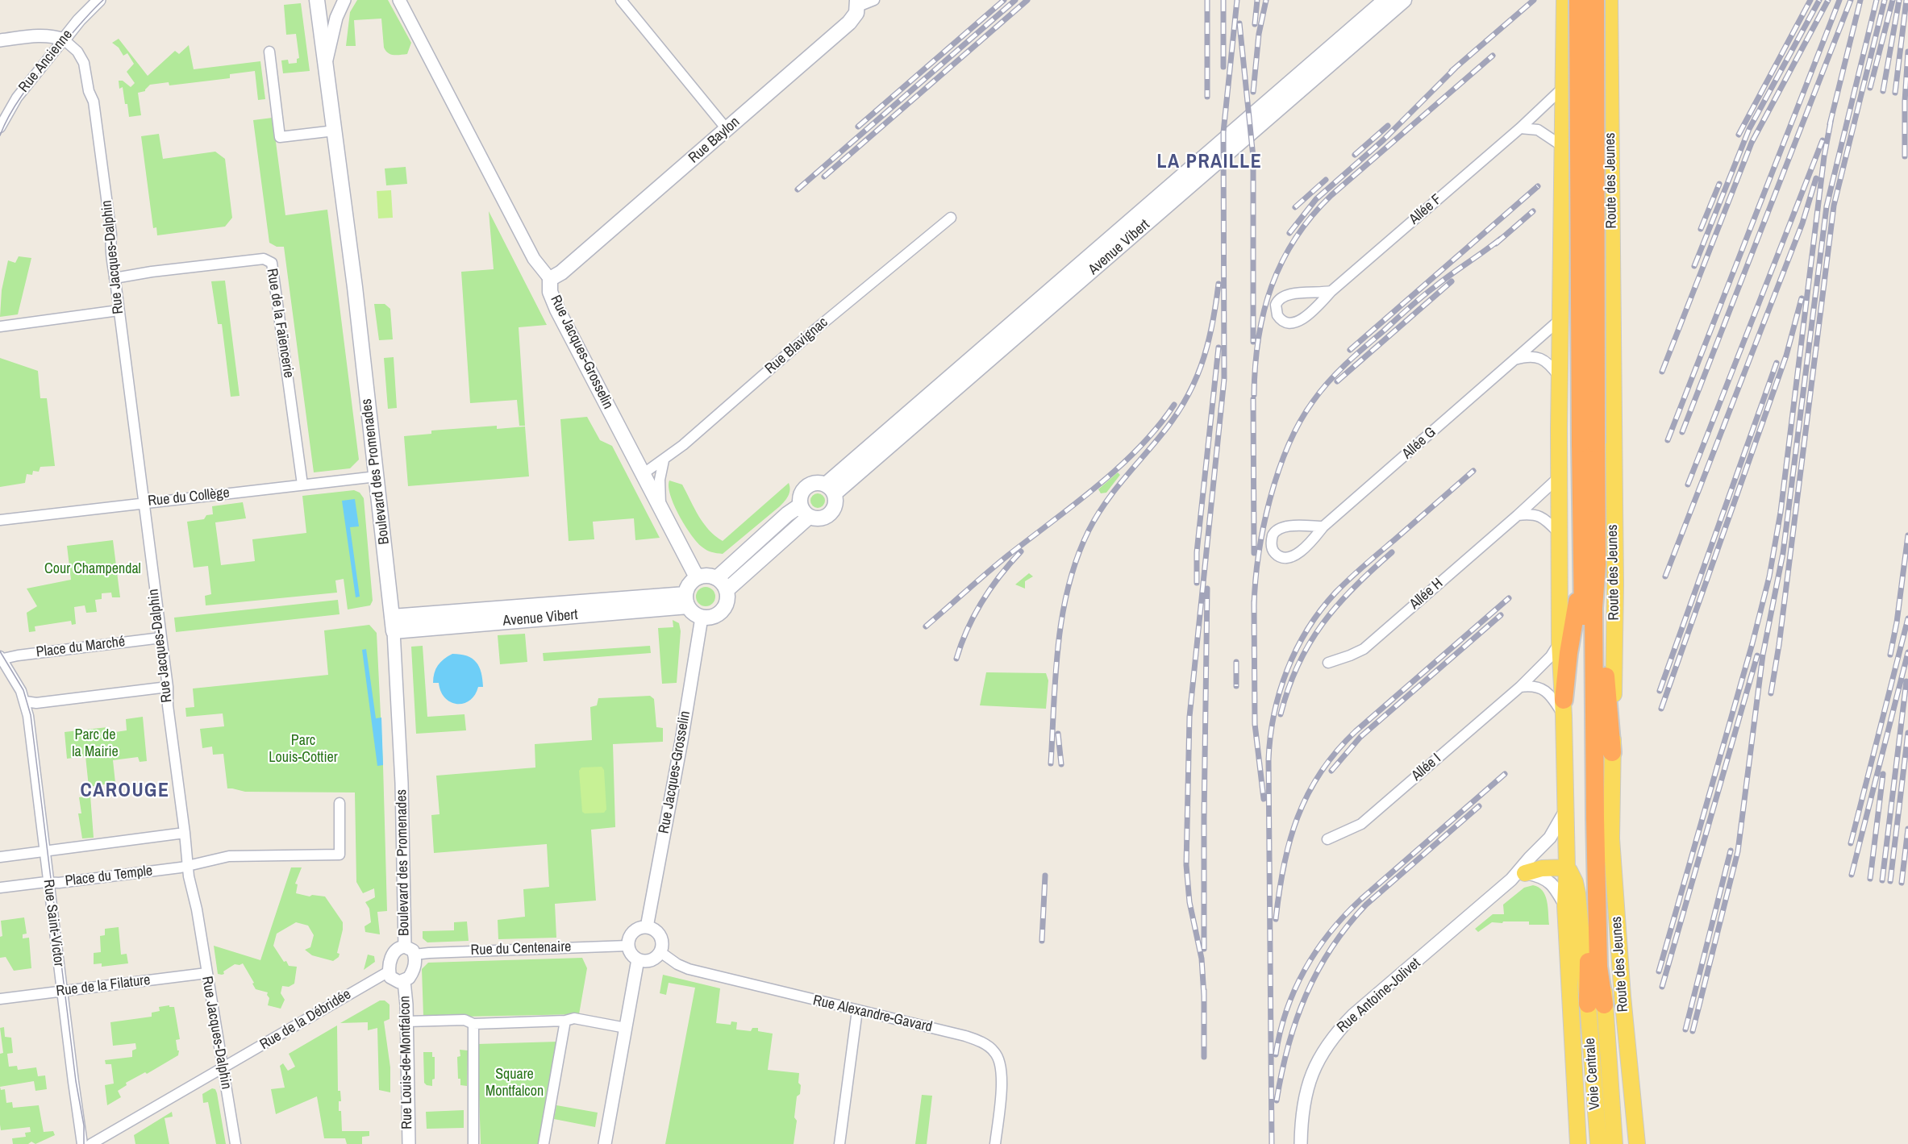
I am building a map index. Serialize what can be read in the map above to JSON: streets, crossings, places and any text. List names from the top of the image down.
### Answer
{
  "streets": {
    "main road": [
      "Rue Baylon",
      "Route des Jeunes",
      "Avenue Vibert",
      "Rue Jacques-Grosselin",
      "Boulevard des Promenades",
      "Voie Centrale"
    ],
    "street": [
      "Rue Ancienne",
      "Allée F",
      "Rue Jacques-Dalphin",
      "Rue de la Faïencerie",
      "Rue Blavignac",
      "Allée G",
      "Rue du Collège",
      "Allée H",
      "Place du Marché",
      "Allée I",
      "Place du Temple",
      "Rue Saint-Victor",
      "Rue du Centenaire",
      "Rue de la Filature",
      "Rue Antoine-Jolivet",
      "Rue Alexandre-Gavard",
      "Rue de la Débridée",
      "Rue Louis-de-Montfalcon"
    ]
  },
  "crossings": [
    ["Rue Ancienne", "Rue Jacques-Dalphin"],
    ["Rue Baylon", "Rue Jacques-Grosselin"],
    ["Avenue Vibert", "Rue Jacques-Grosselin"],
    ["Avenue Vibert", "Boulevard des Promenades"],
    ["Rue Jacques-Dalphin", "Rue de la Faïencerie"],
    ["Rue Jacques-Dalphin", "Rue du Collège"],
    ["Rue Jacques-Dalphin", "Place du Marché"],
    ["Rue Jacques-Dalphin", "Place du Temple"],
    ["Rue Jacques-Dalphin", "Rue de la Filature"],
    ["Rue Jacques-Dalphin", "Rue de la Débridée"],
    ["Rue de la Faïencerie", "Rue du Collège"],
    ["Rue Blavignac", "Rue Jacques-Grosselin"],
    ["Rue Jacques-Grosselin", "Rue du Centenaire"],
    ["Rue Jacques-Grosselin", "Rue Alexandre-Gavard"],
    ["Boulevard des Promenades", "Rue du Collège"],
    ["Boulevard des Promenades", "Rue du Centenaire"],
    ["Boulevard des Promenades", "Rue de la Débridée"],
    ["Boulevard des Promenades", "Rue Louis-de-Montfalcon"],
    ["Place du Marché", "Rue Saint-Victor"],
    ["Place du Temple", "Rue Saint-Victor"],
    ["Rue Saint-Victor", "Rue de la Filature"],
    ["Rue du Centenaire", "Rue Alexandre-Gavard"],
    ["Rue du Centenaire", "Rue de la Débridée"],
    ["Rue du Centenaire", "Rue Louis-de-Montfalcon"],
    ["Rue de la Débridée", "Rue Louis-de-Montfalcon"]
  ],
  "districts": ["LA PRAILLE", "CAROUGE"],
  "parks": [
    "Cour Champendal",
    "Parc de la Mairie",
    "Parc Louis-Cottier",
    "Square Montfalcon"
  ]
}
